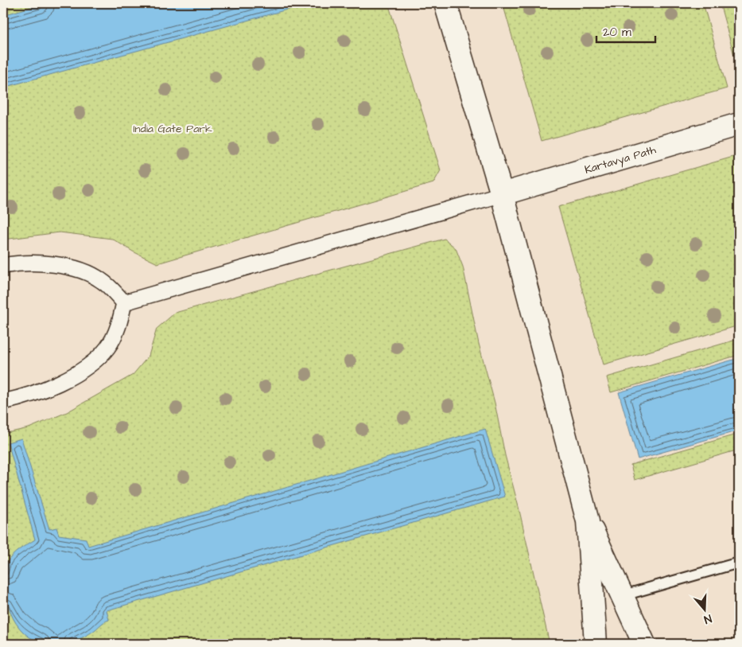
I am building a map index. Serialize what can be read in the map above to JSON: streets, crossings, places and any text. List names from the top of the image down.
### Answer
{
  "streets": {
    "main road": ["Kartavya Path"]
  },
  "parks": ["India Gate Park"],
  "scale_bar": "20 m",
  "north": "bottom"
}
